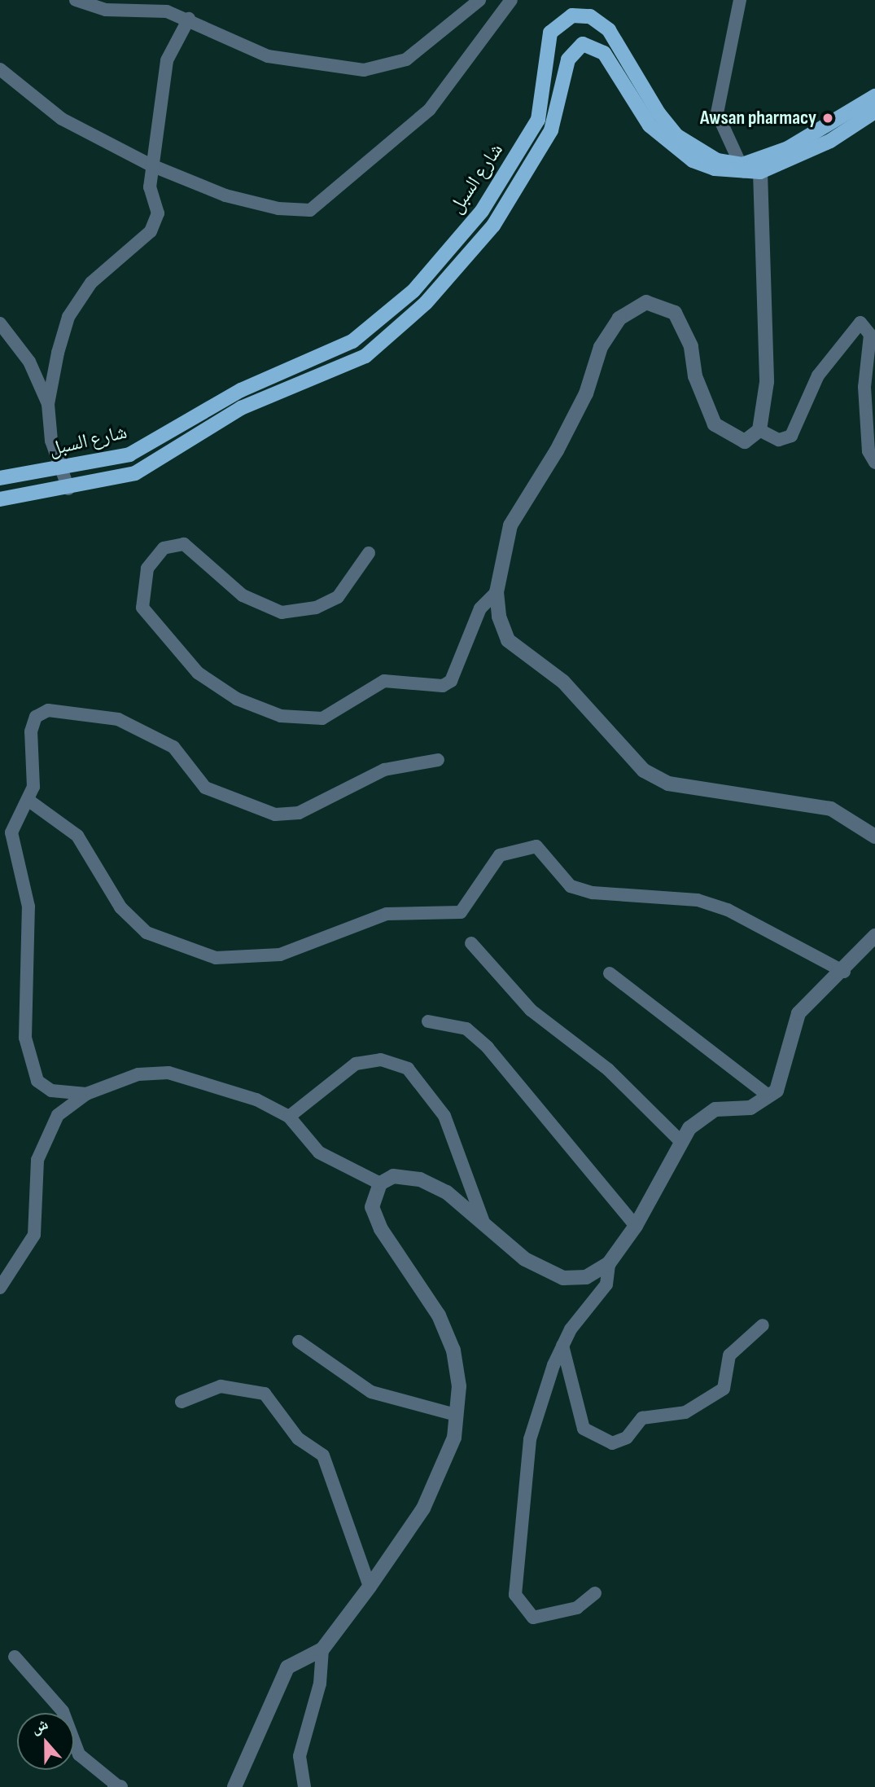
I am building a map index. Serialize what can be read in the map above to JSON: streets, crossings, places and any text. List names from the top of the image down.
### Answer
{
  "streets": {
    "main road": ["شارع السبل"]
  },
  "places": ["Awsan pharmacy"],
  "north": "top"
}
